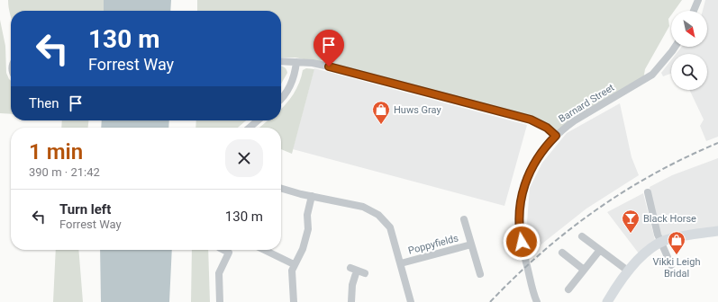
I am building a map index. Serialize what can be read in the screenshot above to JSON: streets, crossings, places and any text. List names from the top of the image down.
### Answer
{
  "streets": {
    "street": ["Barnard Street", "Poppyfields"]
  },
  "places": {
    "shop": ["Huws Gray", "Vikki Leigh Bridal"],
    "bar": ["Black Horse"]
  },
  "north": "bottom right",
  "page": {
    "turn": ["130 m", "Forrest Way"],
    "then": "Then",
    "heading": ["1 min", "390 m · 21:42"],
    "list": [
      {
        "name": "Turn left",
        "note": "Forrest Way",
        "value": "130 m"
      }
    ]
  }
}
